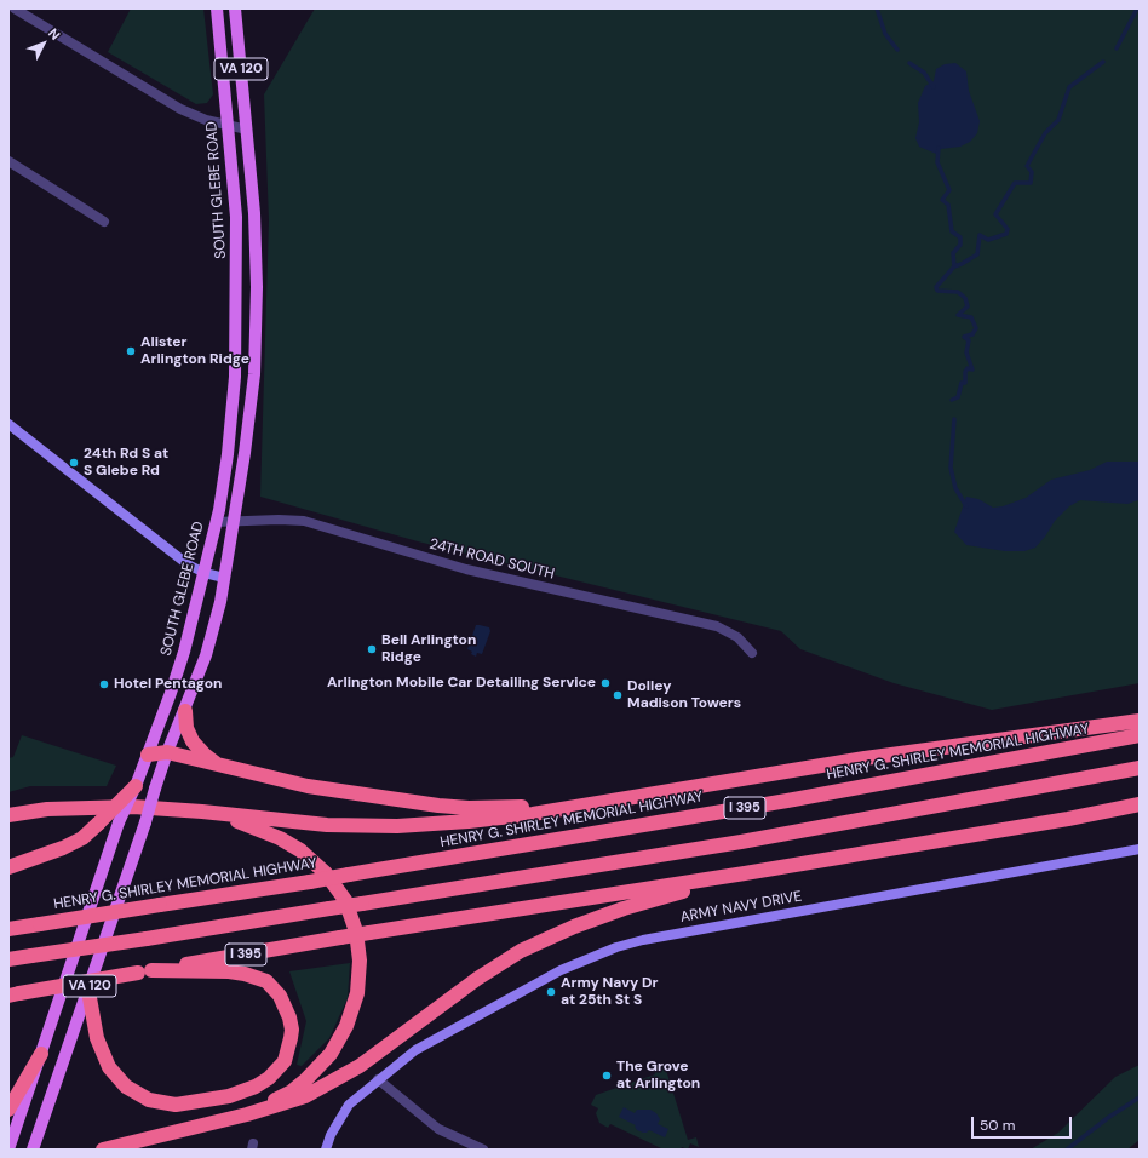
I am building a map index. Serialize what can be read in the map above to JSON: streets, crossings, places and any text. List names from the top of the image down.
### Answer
{
  "streets": {
    "highway": ["HENRY G. SHIRLEY MEMORIAL HIGHWAY", "I 395"],
    "main road": ["VA 120", "SOUTH GLEBE ROAD"],
    "street": ["24TH ROAD SOUTH", "ARMY NAVY DRIVE"]
  },
  "crossings": [
    ["VA 120", "24TH ROAD SOUTH"],
    ["SOUTH GLEBE ROAD", "24TH ROAD SOUTH"]
  ],
  "places": [
    "Alister Arlington Ridge",
    "24th Rd S at S Glebe Rd",
    "Bell Arlington Ridge",
    "Arlington Mobile Car Detailing Service",
    "Hotel Pentagon",
    "Dolley Madison Towers",
    "Army Navy Dr at 25th St S",
    "The Grove at Arlington"
  ],
  "scale_bar": "50 m",
  "north": "top right"
}
